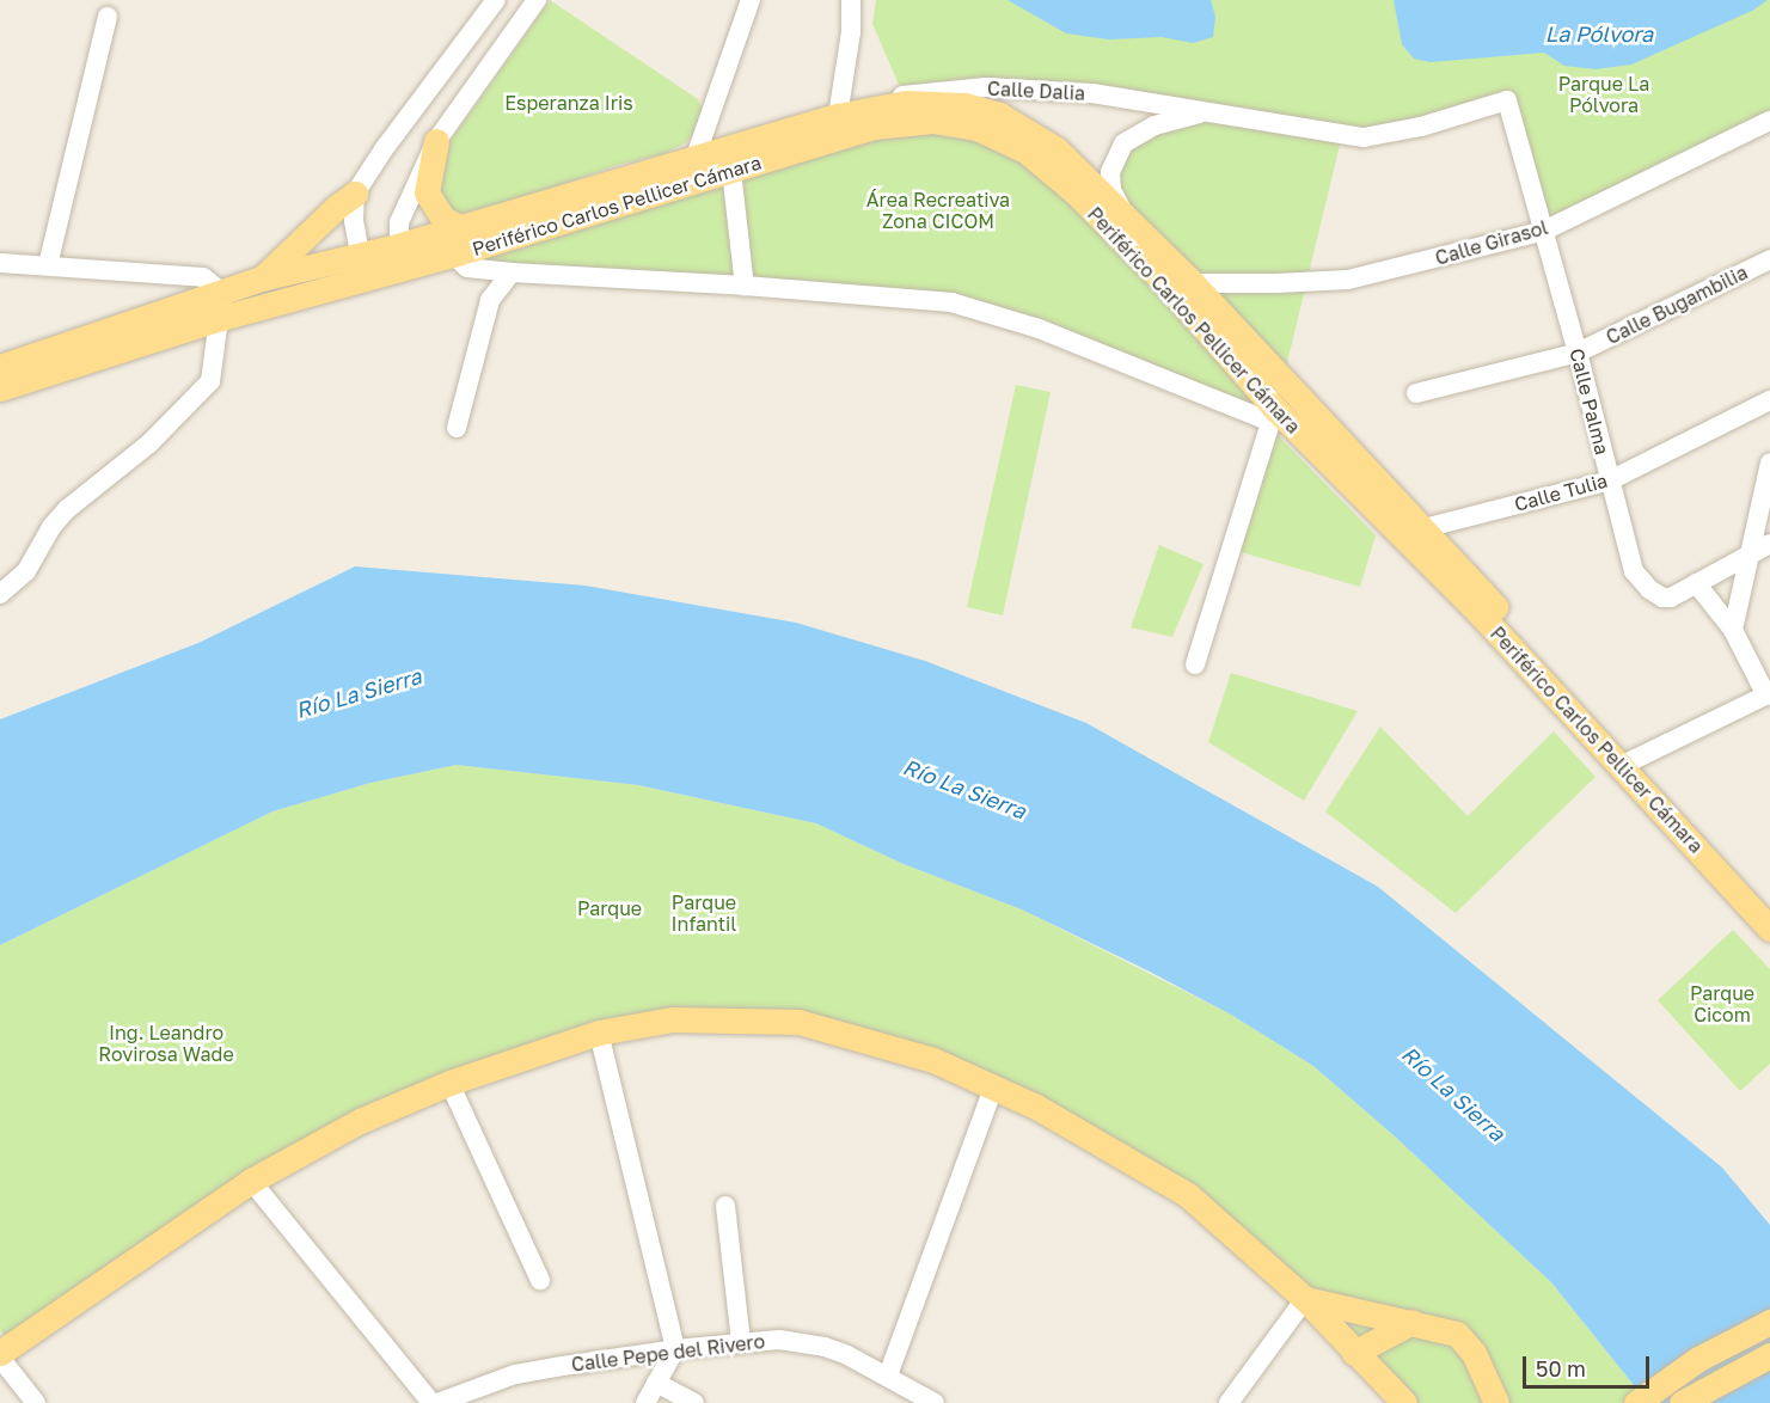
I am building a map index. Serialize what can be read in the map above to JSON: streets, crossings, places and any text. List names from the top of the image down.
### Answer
{
  "streets": {
    "main road": ["Periférico Carlos Pellicer Cámara"],
    "street": [
      "Calle Dalia",
      "Calle Girasol",
      "Calle Bugambilia",
      "Calle Palma",
      "Calle Tulia",
      "Calle Pepe del Rivero"
    ]
  },
  "crossings": [
    ["Calle Dalia", "Periférico Carlos Pellicer Cámara"],
    ["Calle Dalia", "Calle Palma"],
    ["Periférico Carlos Pellicer Cámara", "Calle Girasol"],
    ["Periférico Carlos Pellicer Cámara", "Calle Tulia"],
    ["Calle Girasol", "Calle Palma"],
    ["Calle Bugambilia", "Calle Palma"],
    ["Calle Palma", "Calle Tulia"]
  ],
  "water": ["La Pólvora", "Río La Sierra"],
  "parks": [
    "Parque La Pólvora",
    "Esperanza Iris",
    "Área Recreativa Zona CICOM",
    "Parque Infantil",
    "Parque",
    "Parque Cicom",
    "Ing. Leandro Rovirosa Wade"
  ],
  "scale_bar": "50 m"
}
